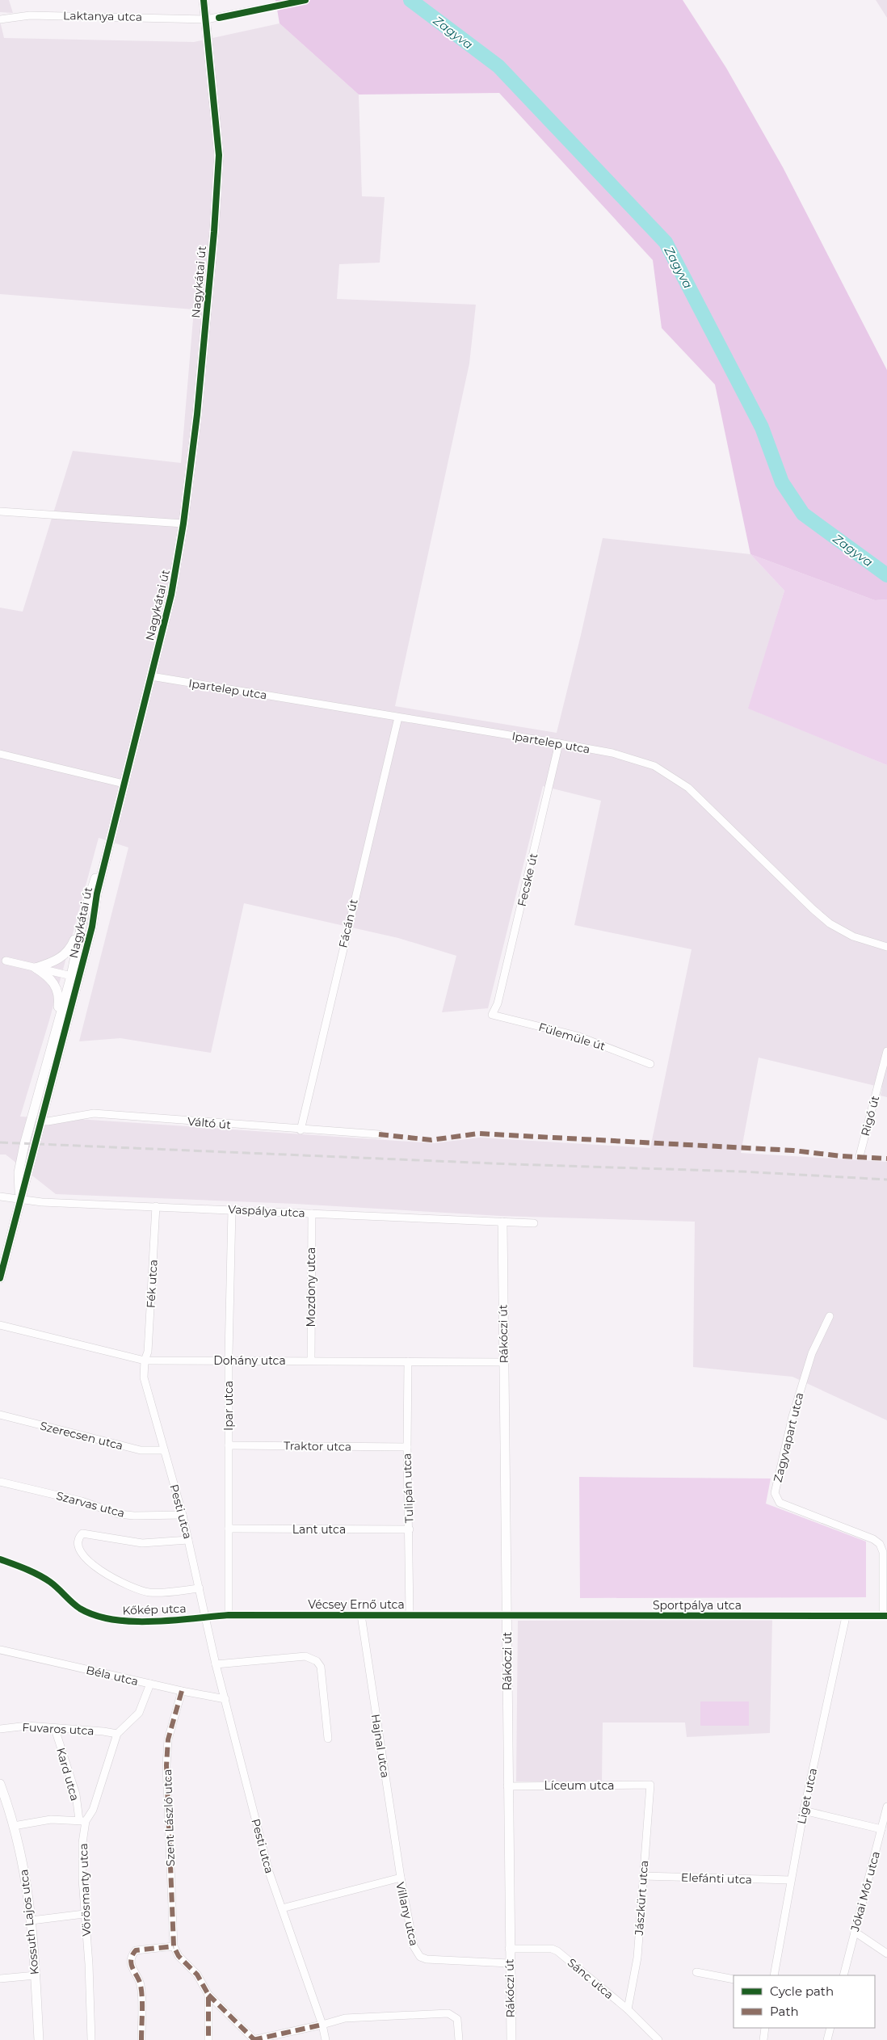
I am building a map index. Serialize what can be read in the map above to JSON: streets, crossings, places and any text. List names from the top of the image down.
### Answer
{
  "streets": {
    "street": [
      "Laktanya utca",
      "Nagykátai út",
      "Ipartelep utca",
      "Fecske út",
      "Fácán út",
      "Fülemüle út",
      "Rigó út",
      "Váltó út",
      "Vaspálya utca",
      "Fék utca",
      "Mozdony utca",
      "Rákóczi út",
      "Dohány utca",
      "Ipar utca",
      "Szerecsen utca",
      "Zagyvapart utca",
      "Traktor utca",
      "Tulipán utca",
      "Szarvas utca",
      "Pesti utca",
      "Lant utca",
      "Vécsey Ernő utca",
      "Sportpálya utca",
      "Kőkép utca",
      "Béla utca",
      "Fuvaros utca",
      "Hajnal utca",
      "Kard utca",
      "Líceum utca",
      "Liget utca",
      "Szent László utca",
      "Elefánti utca",
      "Vörösmarty utca",
      "Jókai Mór utca",
      "Jászkürt utca",
      "Villany utca",
      "Kossuth Lajos utca",
      "Sánc utca"
    ]
  },
  "crossings": [
    ["Laktanya utca", "Nagykátai út"],
    ["Nagykátai út", "Ipartelep utca"],
    ["Nagykátai út", "Váltó út"],
    ["Nagykátai út", "Vaspálya utca"],
    ["Ipartelep utca", "Fecske út"],
    ["Ipartelep utca", "Fácán út"],
    ["Fecske út", "Fülemüle út"],
    ["Fácán út", "Váltó út"],
    ["Vaspálya utca", "Fék utca"],
    ["Vaspálya utca", "Mozdony utca"],
    ["Vaspálya utca", "Rákóczi út"],
    ["Vaspálya utca", "Ipar utca"],
    ["Fék utca", "Dohány utca"],
    ["Fék utca", "Pesti utca"],
    ["Mozdony utca", "Dohány utca"],
    ["Rákóczi út", "Dohány utca"],
    ["Rákóczi út", "Vécsey Ernő utca"],
    ["Rákóczi út", "Sportpálya utca"],
    ["Rákóczi út", "Líceum utca"],
    ["Rákóczi út", "Villany utca"],
    ["Rákóczi út", "Sánc utca"],
    ["Dohány utca", "Ipar utca"],
    ["Dohány utca", "Tulipán utca"],
    ["Dohány utca", "Pesti utca"],
    ["Ipar utca", "Traktor utca"],
    ["Ipar utca", "Lant utca"],
    ["Ipar utca", "Vécsey Ernő utca"],
    ["Szerecsen utca", "Pesti utca"],
    ["Zagyvapart utca", "Sportpálya utca"],
    ["Traktor utca", "Tulipán utca"],
    ["Tulipán utca", "Lant utca"],
    ["Tulipán utca", "Vécsey Ernő utca"],
    ["Szarvas utca", "Pesti utca"],
    ["Pesti utca", "Vécsey Ernő utca"],
    ["Pesti utca", "Kőkép utca"],
    ["Pesti utca", "Béla utca"],
    ["Pesti utca", "Villany utca"],
    ["Vécsey Ernő utca", "Sportpálya utca"],
    ["Vécsey Ernő utca", "Kőkép utca"],
    ["Vécsey Ernő utca", "Hajnal utca"],
    ["Sportpálya utca", "Liget utca"],
    ["Béla utca", "Szent László utca"],
    ["Béla utca", "Vörösmarty utca"],
    ["Fuvaros utca", "Kard utca"],
    ["Fuvaros utca", "Vörösmarty utca"],
    ["Hajnal utca", "Villany utca"],
    ["Kard utca", "Vörösmarty utca"],
    ["Líceum utca", "Jászkürt utca"],
    ["Liget utca", "Elefánti utca"],
    ["Elefánti utca", "Jászkürt utca"],
    ["Jászkürt utca", "Sánc utca"]
  ],
  "water": ["Zagyva"],
  "legend": ["Cycle path", "Path"]
}
